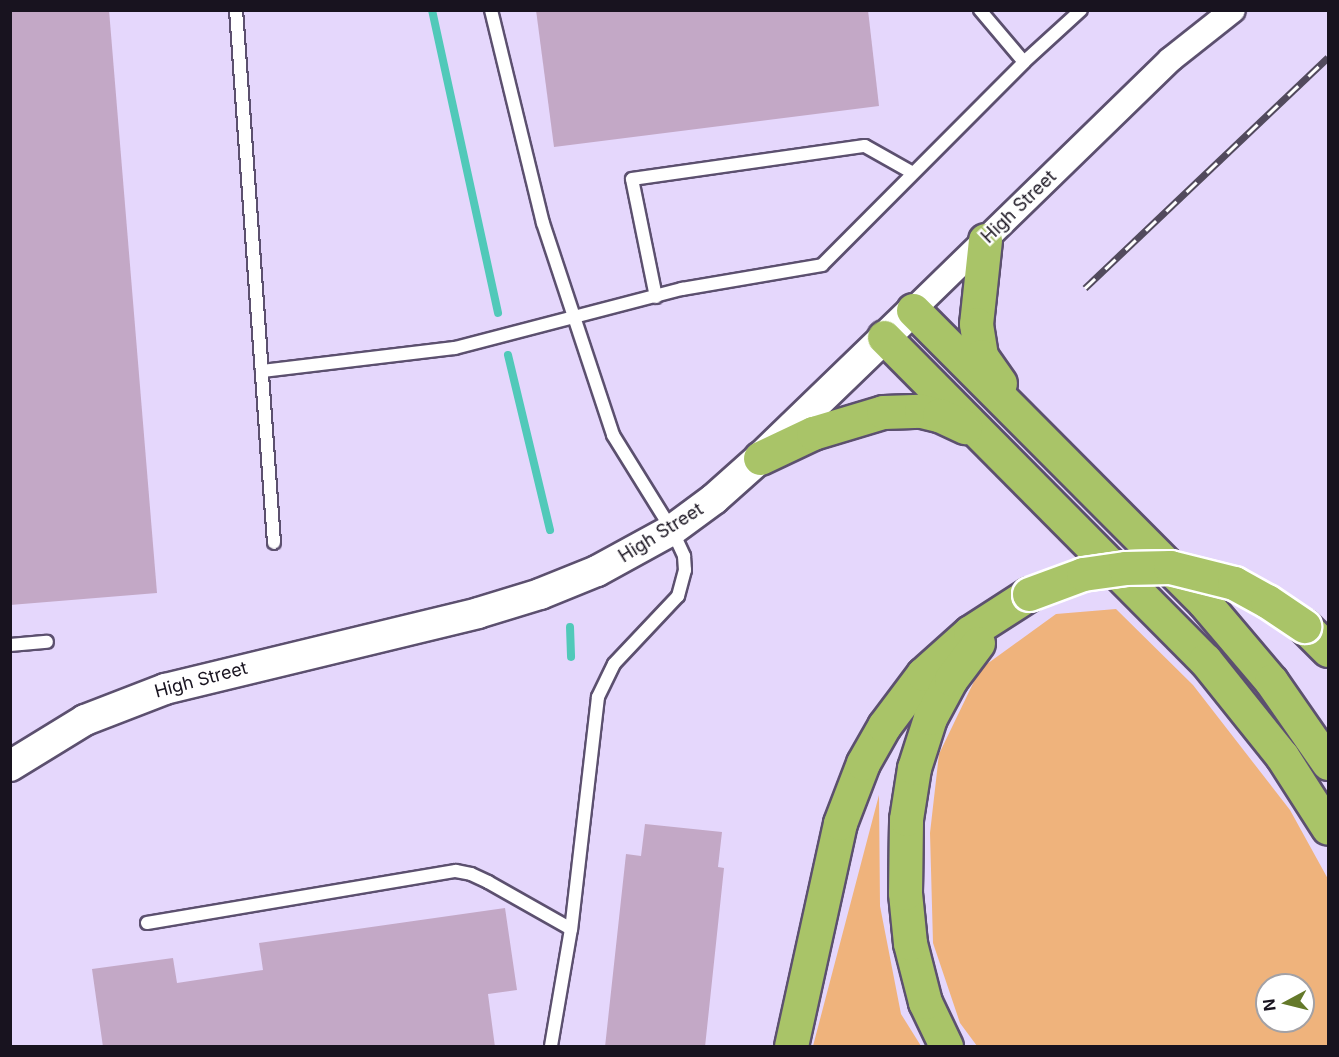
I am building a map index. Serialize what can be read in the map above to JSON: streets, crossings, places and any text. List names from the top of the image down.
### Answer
{
  "streets": {
    "street": ["High Street"]
  },
  "north": "left"
}
